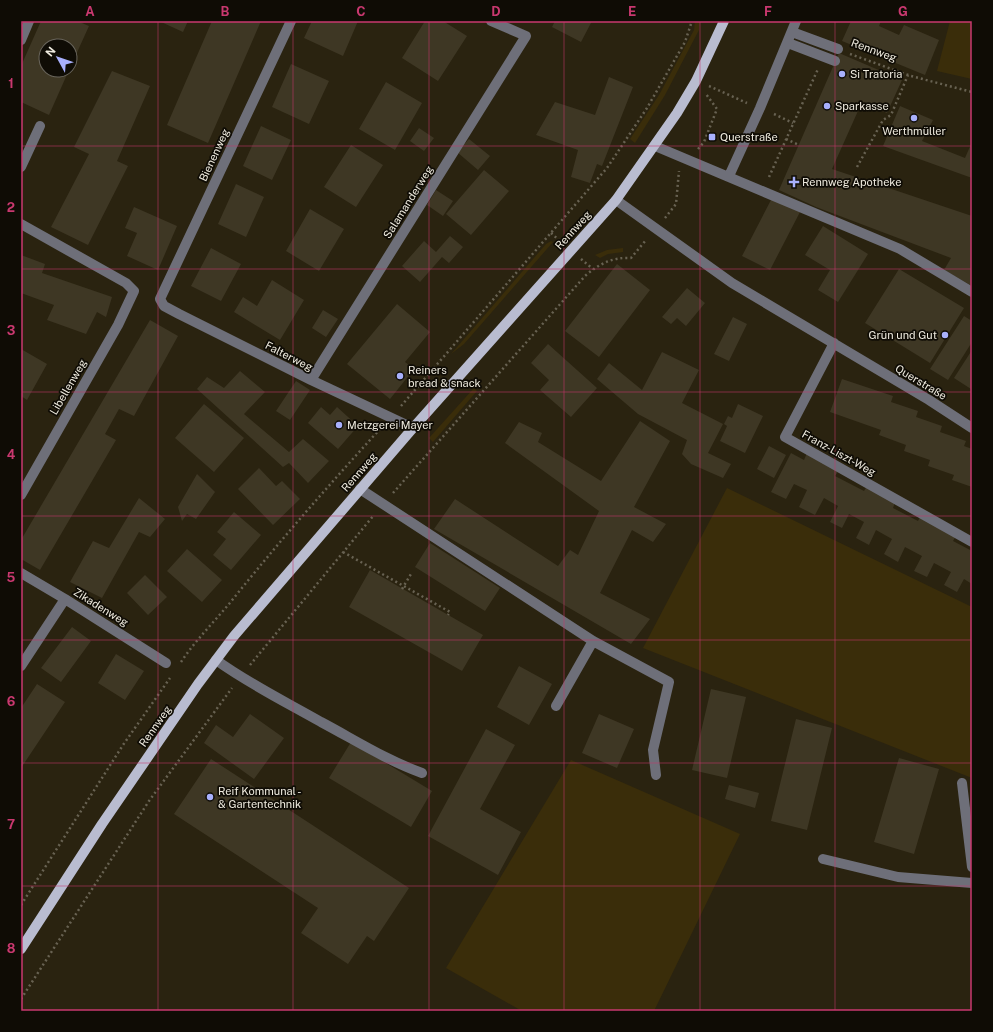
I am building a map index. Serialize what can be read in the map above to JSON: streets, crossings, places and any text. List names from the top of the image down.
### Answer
{
  "streets": {
    "main road": ["Rennweg"],
    "street": [
      "Bienenweg",
      "Salamanderweg",
      "Falterweg",
      "Querstraße",
      "Libellenweg",
      "Franz-Liszt-Weg",
      "Zikadenweg"
    ]
  },
  "crossings": [
    ["Rennweg", "Falterweg"],
    ["Rennweg", "Querstraße"],
    ["Bienenweg", "Falterweg"],
    ["Salamanderweg", "Falterweg"],
    ["Querstraße", "Franz-Liszt-Weg"]
  ],
  "places": {
    "other": [
      "Si Tratoria",
      "Sparkasse",
      "Werthmüller",
      "Grün und Gut",
      "Reiners bread & snack",
      "Metzgerei Mayer",
      "Reif Kommunal - & Gartentechnik"
    ],
    "transit": ["Querstraße"],
    "health": ["Rennweg Apotheke"]
  },
  "north": "top left",
  "grid": {
    "columns": [
      "A",
      "B",
      "C",
      "D",
      "E",
      "F",
      "G"
    ],
    "rows": [
      "1",
      "2",
      "3",
      "4",
      "5",
      "6",
      "7",
      "8"
    ]
  }
}
